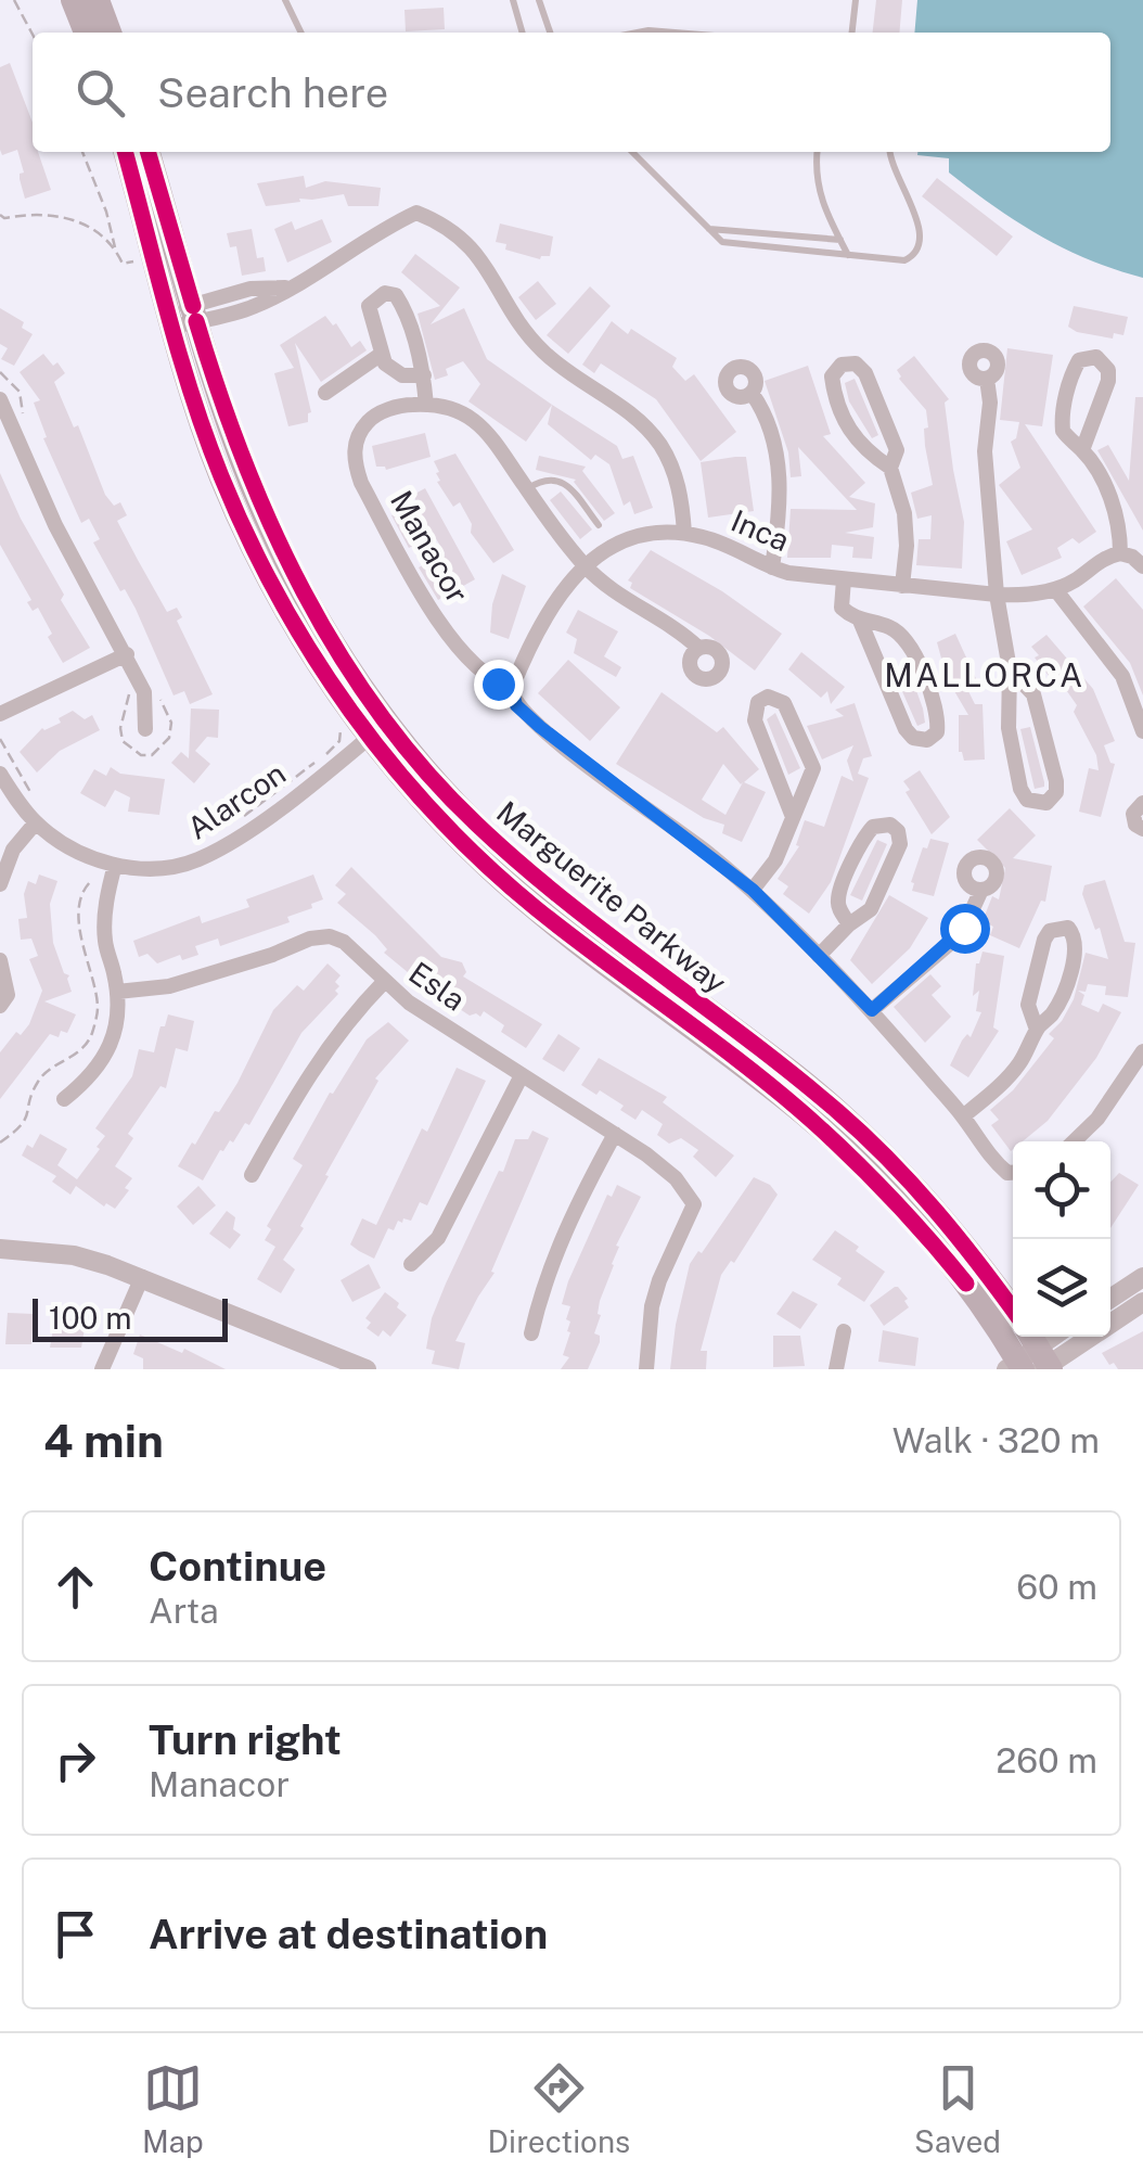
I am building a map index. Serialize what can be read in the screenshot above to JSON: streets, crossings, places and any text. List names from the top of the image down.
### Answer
{
  "streets": {
    "main road": ["Marguerite Parkway"],
    "street": [
      "Inca",
      "Manacor",
      "Alarcon",
      "Esla"
    ]
  },
  "crossings": [
    ["Inca", "Manacor"],
    ["Alarcon", "Marguerite Parkway"]
  ],
  "districts": ["MALLORCA"],
  "scale_bar": "100 m",
  "page": {
    "search": "Search here",
    "scale": "100 m",
    "heading": ["4 min", "Walk · 320 m"],
    "list": [
      ["Continue", "Arta", "60 m"],
      ["Turn right", "Manacor", "260 m"],
      "Arrive at destination"
    ],
    "nav": ["Map", "Directions", "Saved"]
  }
}
